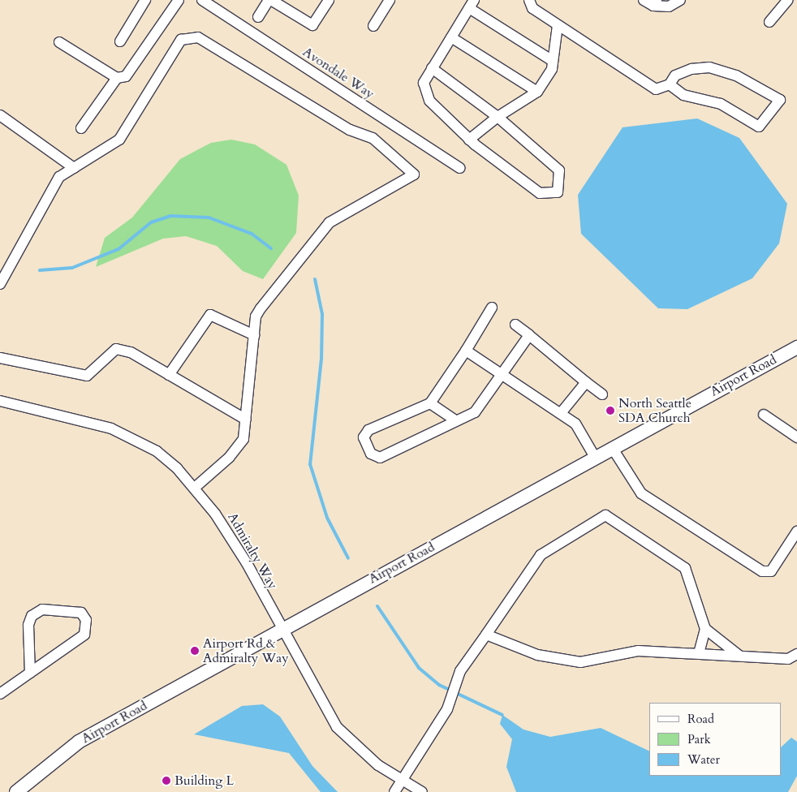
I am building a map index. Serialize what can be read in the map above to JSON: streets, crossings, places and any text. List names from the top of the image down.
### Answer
{
  "streets": {
    "main road": ["Airport Road"],
    "street": ["Avondale Way", "Admiralty Way"]
  },
  "crossings": [
    ["Airport Road", "Admiralty Way"]
  ],
  "places": ["North Seattle SDA Church", "Airport Rd & Admiralty Way", "Building L"],
  "legend": ["Road", "Park", "Water"]
}
